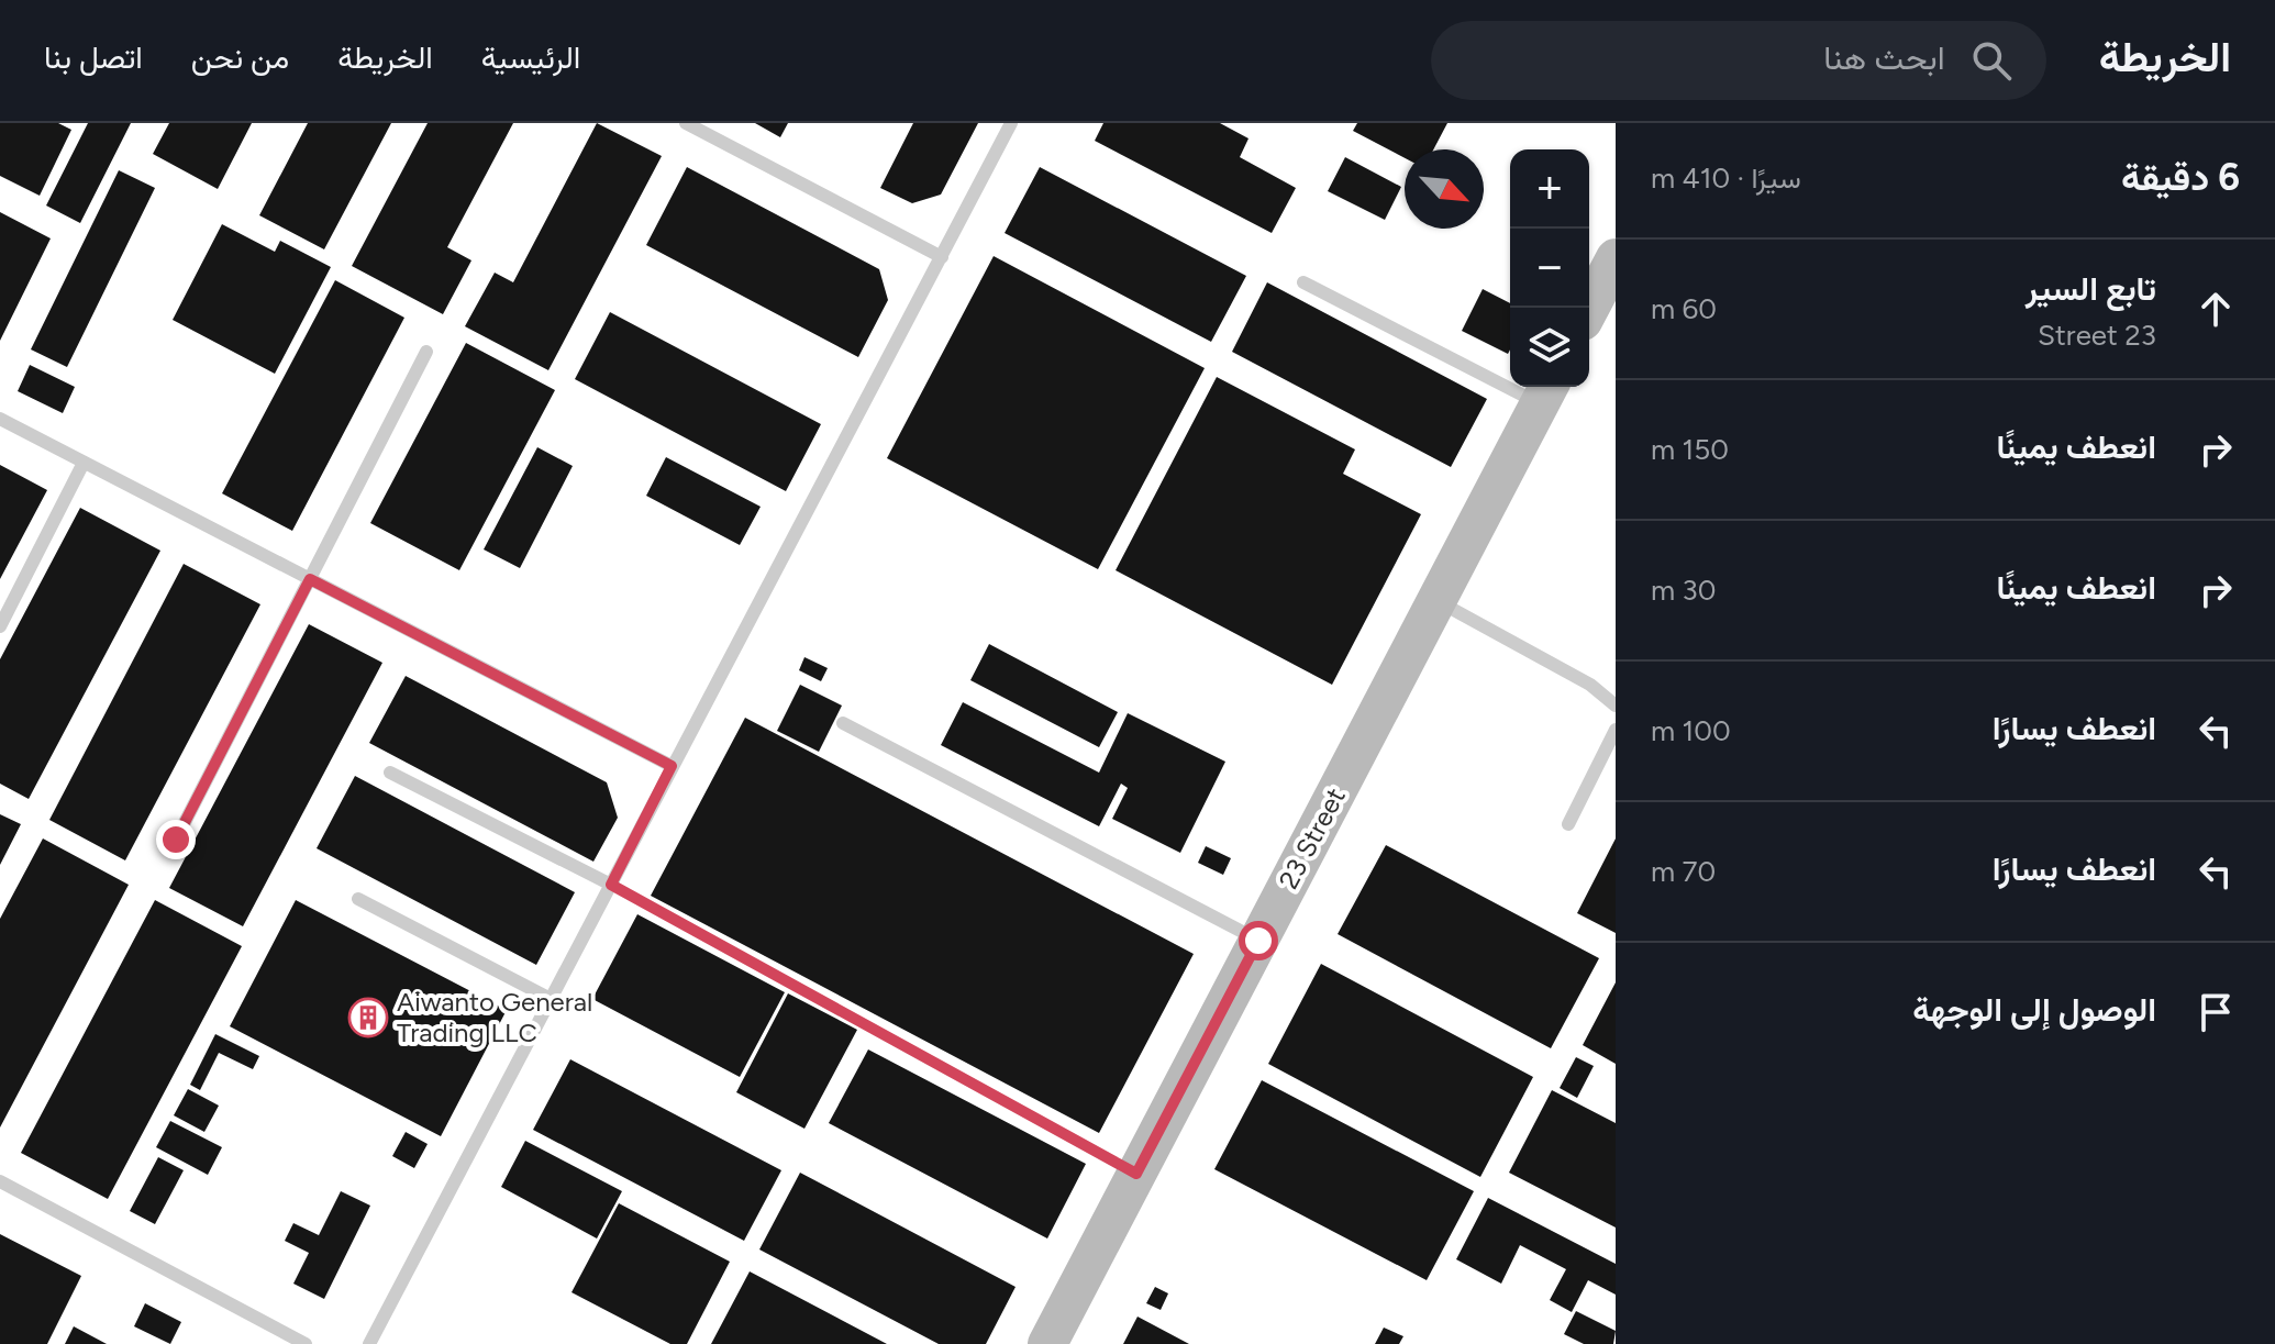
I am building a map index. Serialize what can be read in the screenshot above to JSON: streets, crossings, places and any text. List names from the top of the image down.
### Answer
{
  "streets": {
    "street": ["23 Street"]
  },
  "places": {
    "building": ["Aiwanto General Trading LLC"]
  },
  "north": "bottom right",
  "page": {
    "header": "الخريطة",
    "search": "ابحث هنا",
    "nav": [
      "الرئيسية",
      "الخريطة",
      "من نحن",
      "اتصل بنا"
    ],
    "heading": ["6 دقيقة", "سيرًا · 410 m"],
    "map_buttons": ["+", "−"],
    "list": [
      ["تابع السير", "23 Street", "60 m"],
      ["انعطف يمينًا", "150 m"],
      ["انعطف يمينًا", "30 m"],
      ["انعطف يسارًا", "100 m"],
      ["انعطف يسارًا", "70 m"],
      "الوصول إلى الوجهة"
    ]
  }
}
